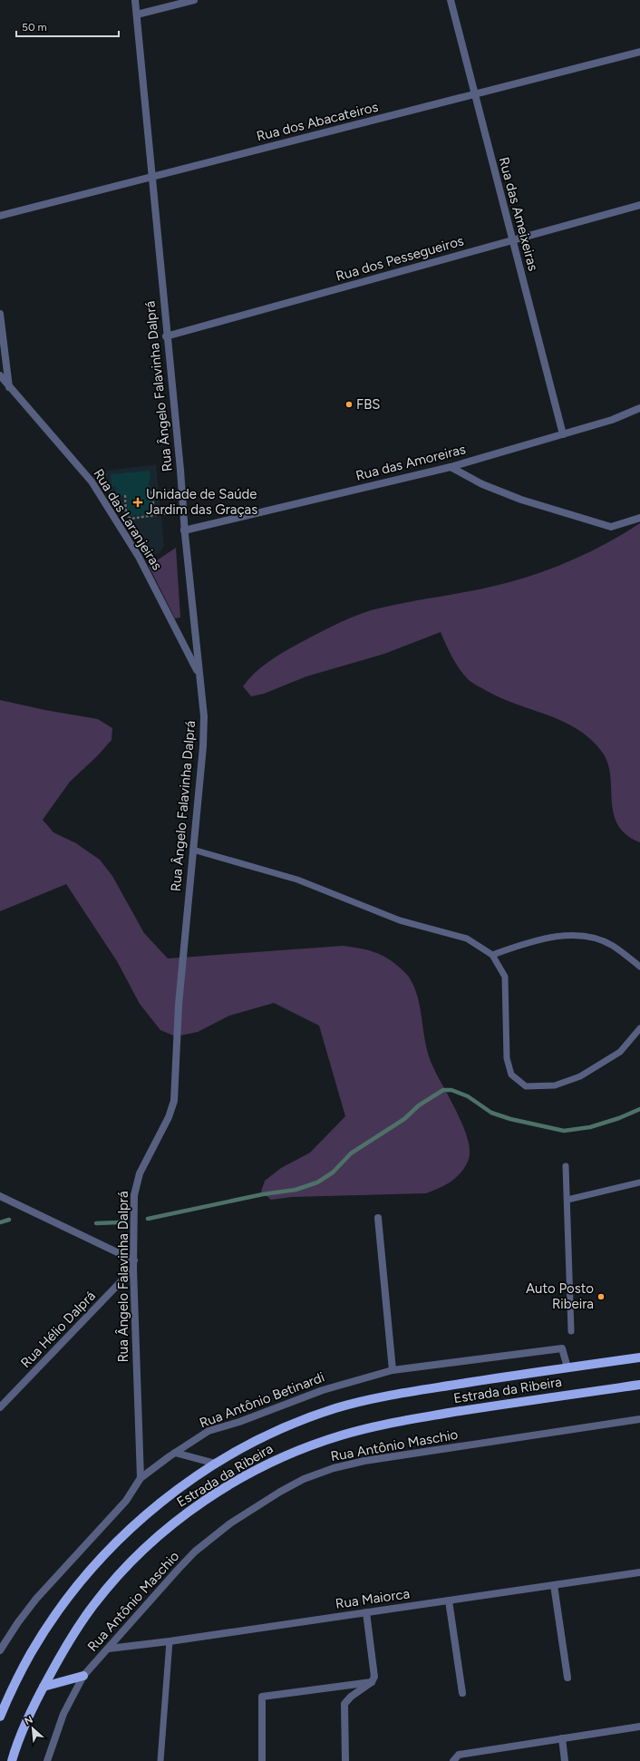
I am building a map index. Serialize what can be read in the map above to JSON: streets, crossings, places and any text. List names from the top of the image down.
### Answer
{
  "streets": {
    "main road": ["Estrada da Ribeira"],
    "street": [
      "Rua dos Abacateiros",
      "Rua das Ameixeiras",
      "Rua dos Pessegueiros",
      "Rua Ângelo Falavinha Dalprá",
      "Rua das Amoreiras",
      "Rua das Laranjeiras",
      "Rua Hélio Dalprá",
      "Rua Antônio Betinardi",
      "Rua Antônio Maschio",
      "Rua Maiorca"
    ]
  },
  "crossings": [
    ["Rua dos Abacateiros", "Rua das Ameixeiras"],
    ["Rua dos Abacateiros", "Rua Ângelo Falavinha Dalprá"],
    ["Rua das Ameixeiras", "Rua dos Pessegueiros"],
    ["Rua das Ameixeiras", "Rua das Amoreiras"],
    ["Rua dos Pessegueiros", "Rua Ângelo Falavinha Dalprá"],
    ["Rua Ângelo Falavinha Dalprá", "Rua das Amoreiras"],
    ["Rua Ângelo Falavinha Dalprá", "Rua das Laranjeiras"],
    ["Rua Ângelo Falavinha Dalprá", "Rua Hélio Dalprá"],
    ["Rua Ângelo Falavinha Dalprá", "Rua Antônio Betinardi"],
    ["Estrada da Ribeira", "Rua Antônio Betinardi"],
    ["Rua Antônio Maschio", "Rua Maiorca"]
  ],
  "places": {
    "other": ["FBS", "Auto Posto Ribeira"],
    "health": ["Unidade de Saúde Jardim das Graças"]
  },
  "scale_bar": "50 m",
  "north": "top left"
}
